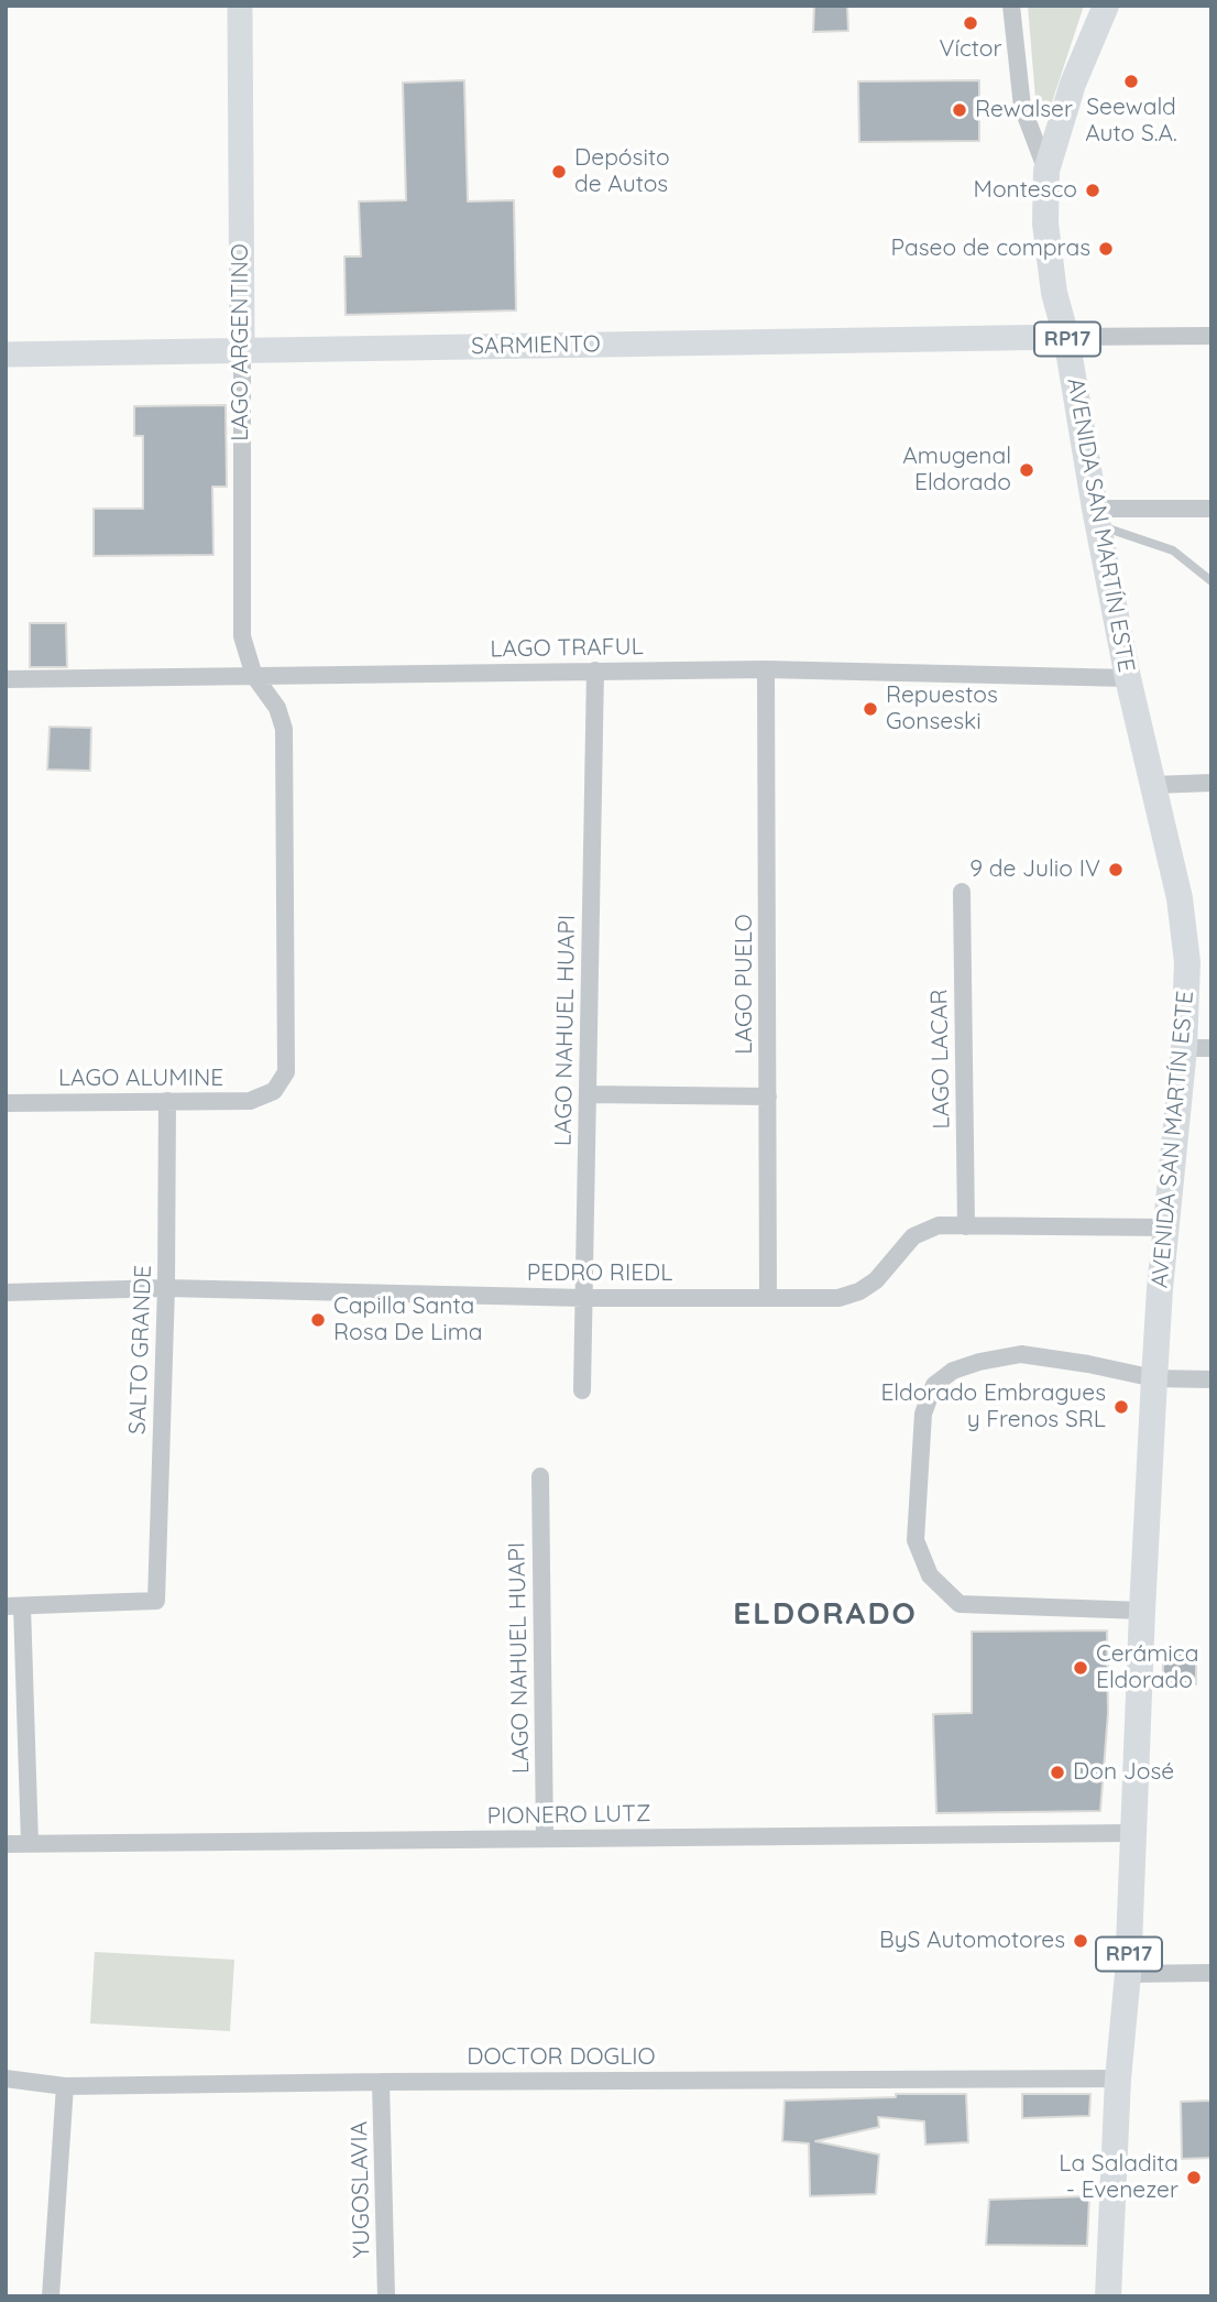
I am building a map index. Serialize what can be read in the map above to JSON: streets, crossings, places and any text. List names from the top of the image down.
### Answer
{
  "streets": {
    "main road": [
      "RP17",
      "LAGO ARGENTINO",
      "SARMIENTO",
      "AVENIDA SAN MARTÍN ESTE"
    ],
    "street": [
      "LAGO TRAFUL",
      "LAGO PUELO",
      "LAGO NAHUEL HUAPI",
      "LAGO LACAR",
      "LAGO ALUMINE",
      "PEDRO RIEDL",
      "SALTO GRANDE",
      "PIONERO LUTZ",
      "DOCTOR DOGLIO",
      "YUGOSLAVIA"
    ]
  },
  "crossings": [
    ["LAGO ARGENTINO", "SARMIENTO"],
    ["LAGO ARGENTINO", "LAGO TRAFUL"],
    ["LAGO ARGENTINO", "LAGO ALUMINE"],
    ["SARMIENTO", "AVENIDA SAN MARTÍN ESTE"],
    ["AVENIDA SAN MARTÍN ESTE", "LAGO TRAFUL"],
    ["AVENIDA SAN MARTÍN ESTE", "PEDRO RIEDL"],
    ["AVENIDA SAN MARTÍN ESTE", "PIONERO LUTZ"],
    ["AVENIDA SAN MARTÍN ESTE", "DOCTOR DOGLIO"],
    ["LAGO TRAFUL", "LAGO PUELO"],
    ["LAGO TRAFUL", "LAGO NAHUEL HUAPI"],
    ["LAGO TRAFUL", "LAGO ALUMINE"],
    ["LAGO PUELO", "PEDRO RIEDL"],
    ["LAGO NAHUEL HUAPI", "PEDRO RIEDL"],
    ["LAGO NAHUEL HUAPI", "PIONERO LUTZ"],
    ["LAGO LACAR", "PEDRO RIEDL"],
    ["LAGO ALUMINE", "SALTO GRANDE"],
    ["PEDRO RIEDL", "SALTO GRANDE"],
    ["DOCTOR DOGLIO", "YUGOSLAVIA"]
  ],
  "districts": ["ELDORADO"],
  "places": [
    "Víctor",
    "Seewald Auto S.A.",
    "Rewalser",
    "Depósito de Autos",
    "Montesco",
    "Paseo de compras",
    "Amugenal Eldorado",
    "Repuestos Gonseski",
    "9 de Julio IV",
    "Capilla Santa Rosa De Lima",
    "Eldorado Embragues y Frenos SRL",
    "Cerámica Eldorado",
    "Don José",
    "ByS Automotores",
    "La Saladita - Evenezer"
  ]
}
